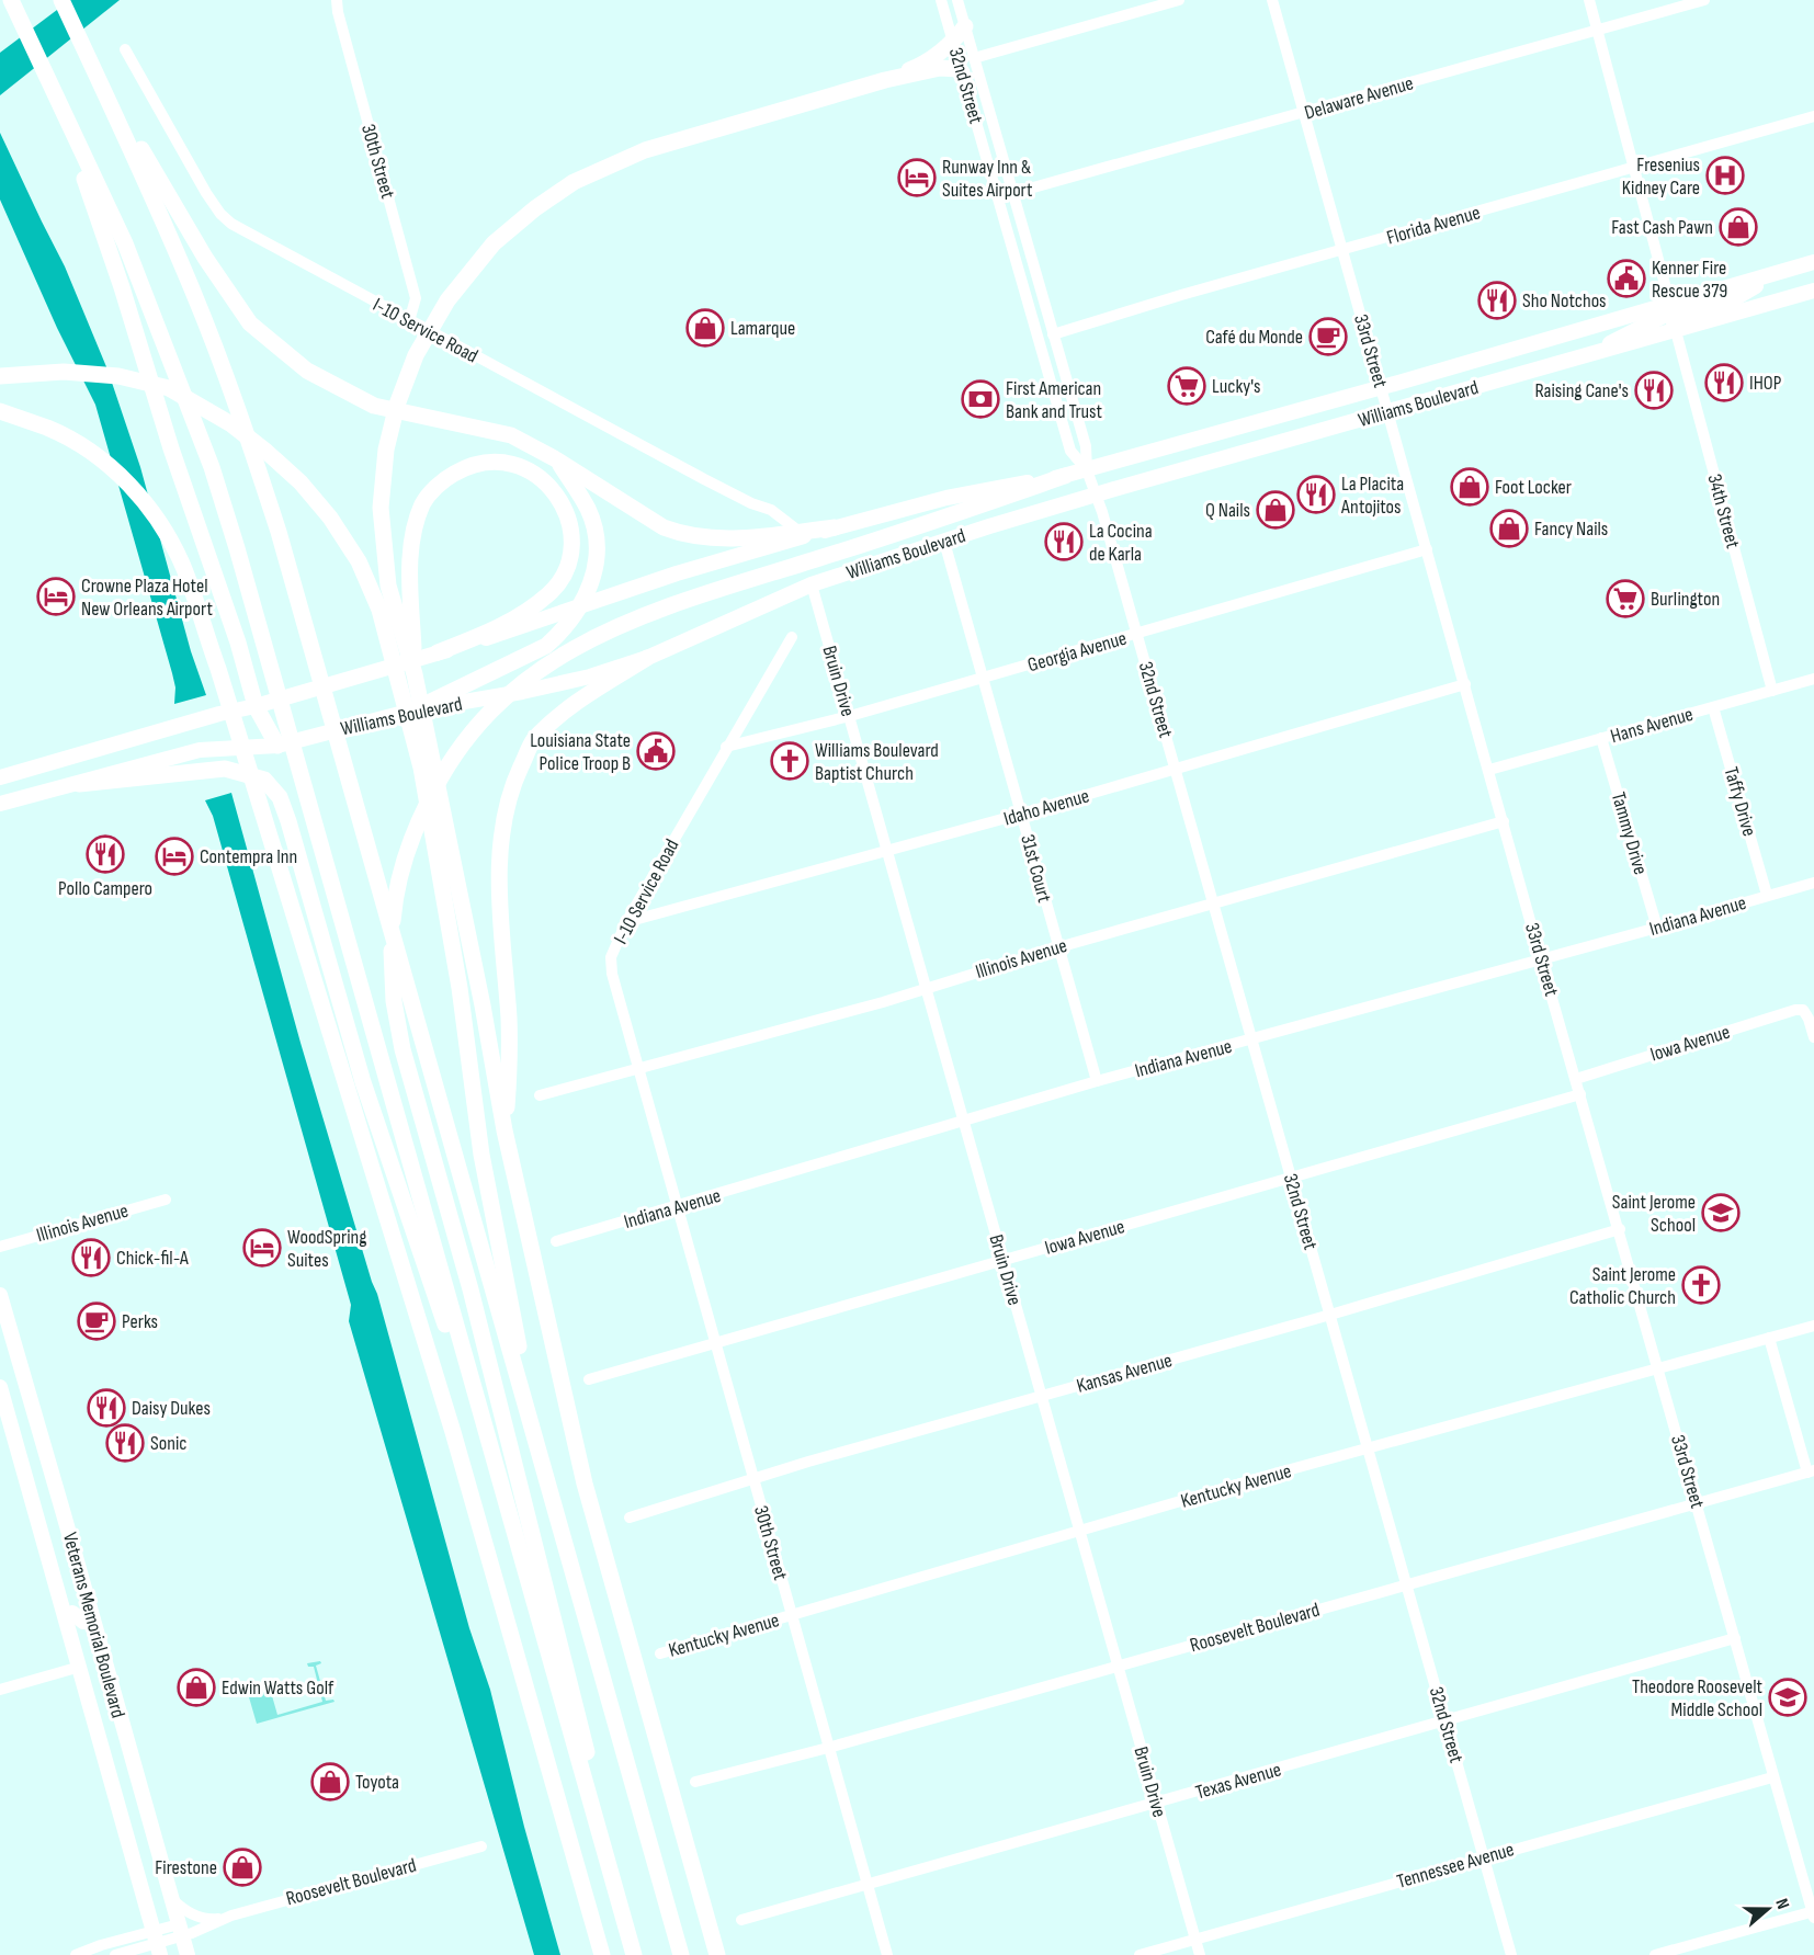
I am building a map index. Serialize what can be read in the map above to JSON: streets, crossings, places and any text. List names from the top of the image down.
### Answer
{
  "streets": {
    "main road": ["Williams Boulevard", "Veterans Memorial Boulevard"],
    "street": [
      "32nd Street",
      "Delaware Avenue",
      "30th Street",
      "Florida Avenue",
      "I-10 Service Road",
      "33rd Street",
      "34th Street",
      "Georgia Avenue",
      "Bruin Drive",
      "Hans Avenue",
      "Taffy Drive",
      "Idaho Avenue",
      "Tammy Drive",
      "31st Court",
      "Indiana Avenue",
      "Illinois Avenue",
      "Iowa Avenue",
      "Kansas Avenue",
      "Kentucky Avenue",
      "Roosevelt Boulevard",
      "Texas Avenue",
      "Tennessee Avenue"
    ]
  },
  "crossings": [
    ["32nd Street", "Delaware Avenue"],
    ["32nd Street", "Florida Avenue"],
    ["32nd Street", "Williams Boulevard"],
    ["32nd Street", "Georgia Avenue"],
    ["32nd Street", "Idaho Avenue"],
    ["32nd Street", "Indiana Avenue"],
    ["32nd Street", "Illinois Avenue"],
    ["32nd Street", "Iowa Avenue"],
    ["32nd Street", "Kansas Avenue"],
    ["32nd Street", "Kentucky Avenue"],
    ["32nd Street", "Roosevelt Boulevard"],
    ["32nd Street", "Texas Avenue"],
    ["32nd Street", "Tennessee Avenue"],
    ["Delaware Avenue", "33rd Street"],
    ["30th Street", "I-10 Service Road"],
    ["30th Street", "Indiana Avenue"],
    ["30th Street", "Iowa Avenue"],
    ["30th Street", "Kansas Avenue"],
    ["30th Street", "Kentucky Avenue"],
    ["30th Street", "Roosevelt Boulevard"],
    ["30th Street", "Texas Avenue"],
    ["Florida Avenue", "33rd Street"],
    ["I-10 Service Road", "Georgia Avenue"],
    ["I-10 Service Road", "Idaho Avenue"],
    ["I-10 Service Road", "Indiana Avenue"],
    ["I-10 Service Road", "Illinois Avenue"],
    ["33rd Street", "Williams Boulevard"],
    ["33rd Street", "Georgia Avenue"],
    ["33rd Street", "Hans Avenue"],
    ["33rd Street", "Idaho Avenue"],
    ["33rd Street", "Indiana Avenue"],
    ["33rd Street", "Illinois Avenue"],
    ["33rd Street", "Iowa Avenue"],
    ["33rd Street", "Kansas Avenue"],
    ["33rd Street", "Kentucky Avenue"],
    ["33rd Street", "Roosevelt Boulevard"],
    ["33rd Street", "Texas Avenue"],
    ["33rd Street", "Tennessee Avenue"],
    ["Williams Boulevard", "34th Street"],
    ["Williams Boulevard", "Bruin Drive"],
    ["Williams Boulevard", "31st Court"],
    ["34th Street", "Hans Avenue"],
    ["Georgia Avenue", "Bruin Drive"],
    ["Georgia Avenue", "31st Court"],
    ["Bruin Drive", "Idaho Avenue"],
    ["Bruin Drive", "Indiana Avenue"],
    ["Bruin Drive", "Illinois Avenue"],
    ["Bruin Drive", "Iowa Avenue"],
    ["Bruin Drive", "Kansas Avenue"],
    ["Bruin Drive", "Kentucky Avenue"],
    ["Bruin Drive", "Roosevelt Boulevard"],
    ["Bruin Drive", "Texas Avenue"],
    ["Bruin Drive", "Tennessee Avenue"],
    ["Hans Avenue", "Taffy Drive"],
    ["Hans Avenue", "Tammy Drive"],
    ["Taffy Drive", "Indiana Avenue"],
    ["Idaho Avenue", "31st Court"],
    ["Tammy Drive", "Indiana Avenue"],
    ["31st Court", "Indiana Avenue"],
    ["31st Court", "Illinois Avenue"],
    ["Veterans Memorial Boulevard", "Roosevelt Boulevard"]
  ],
  "places": {
    "hospital": ["Fresenius Kidney Care"],
    "hotel": [
      "Runway Inn & Suites Airport",
      "Crowne Plaza Hotel New Orleans Airport",
      "Contempra Inn",
      "WoodSpring Suites"
    ],
    "shop": [
      "Fast Cash Pawn",
      "Lamarque",
      "Foot Locker",
      "Q Nails",
      "Fancy Nails",
      "Edwin Watts Golf",
      "Toyota",
      "Firestone"
    ],
    "public building": ["Kenner Fire Rescue 379", "Louisiana State Police Troop B"],
    "restaurant": [
      "Sho Notchos",
      "IHOP",
      "Raising Cane's",
      "La Placita Antojitos",
      "La Cocina de Karla",
      "Pollo Campero",
      "Chick-fil-A",
      "Daisy Dukes",
      "Sonic"
    ],
    "cafe": ["Café du Monde", "Perks"],
    "supermarket": ["Lucky's", "Burlington"],
    "bank": ["First American Bank and Trust"],
    "church": ["Williams Boulevard Baptist Church", "Saint Jerome Catholic Church"],
    "school or university": ["Saint Jerome School", "Theodore Roosevelt Middle School"]
  },
  "north": "right"
}
